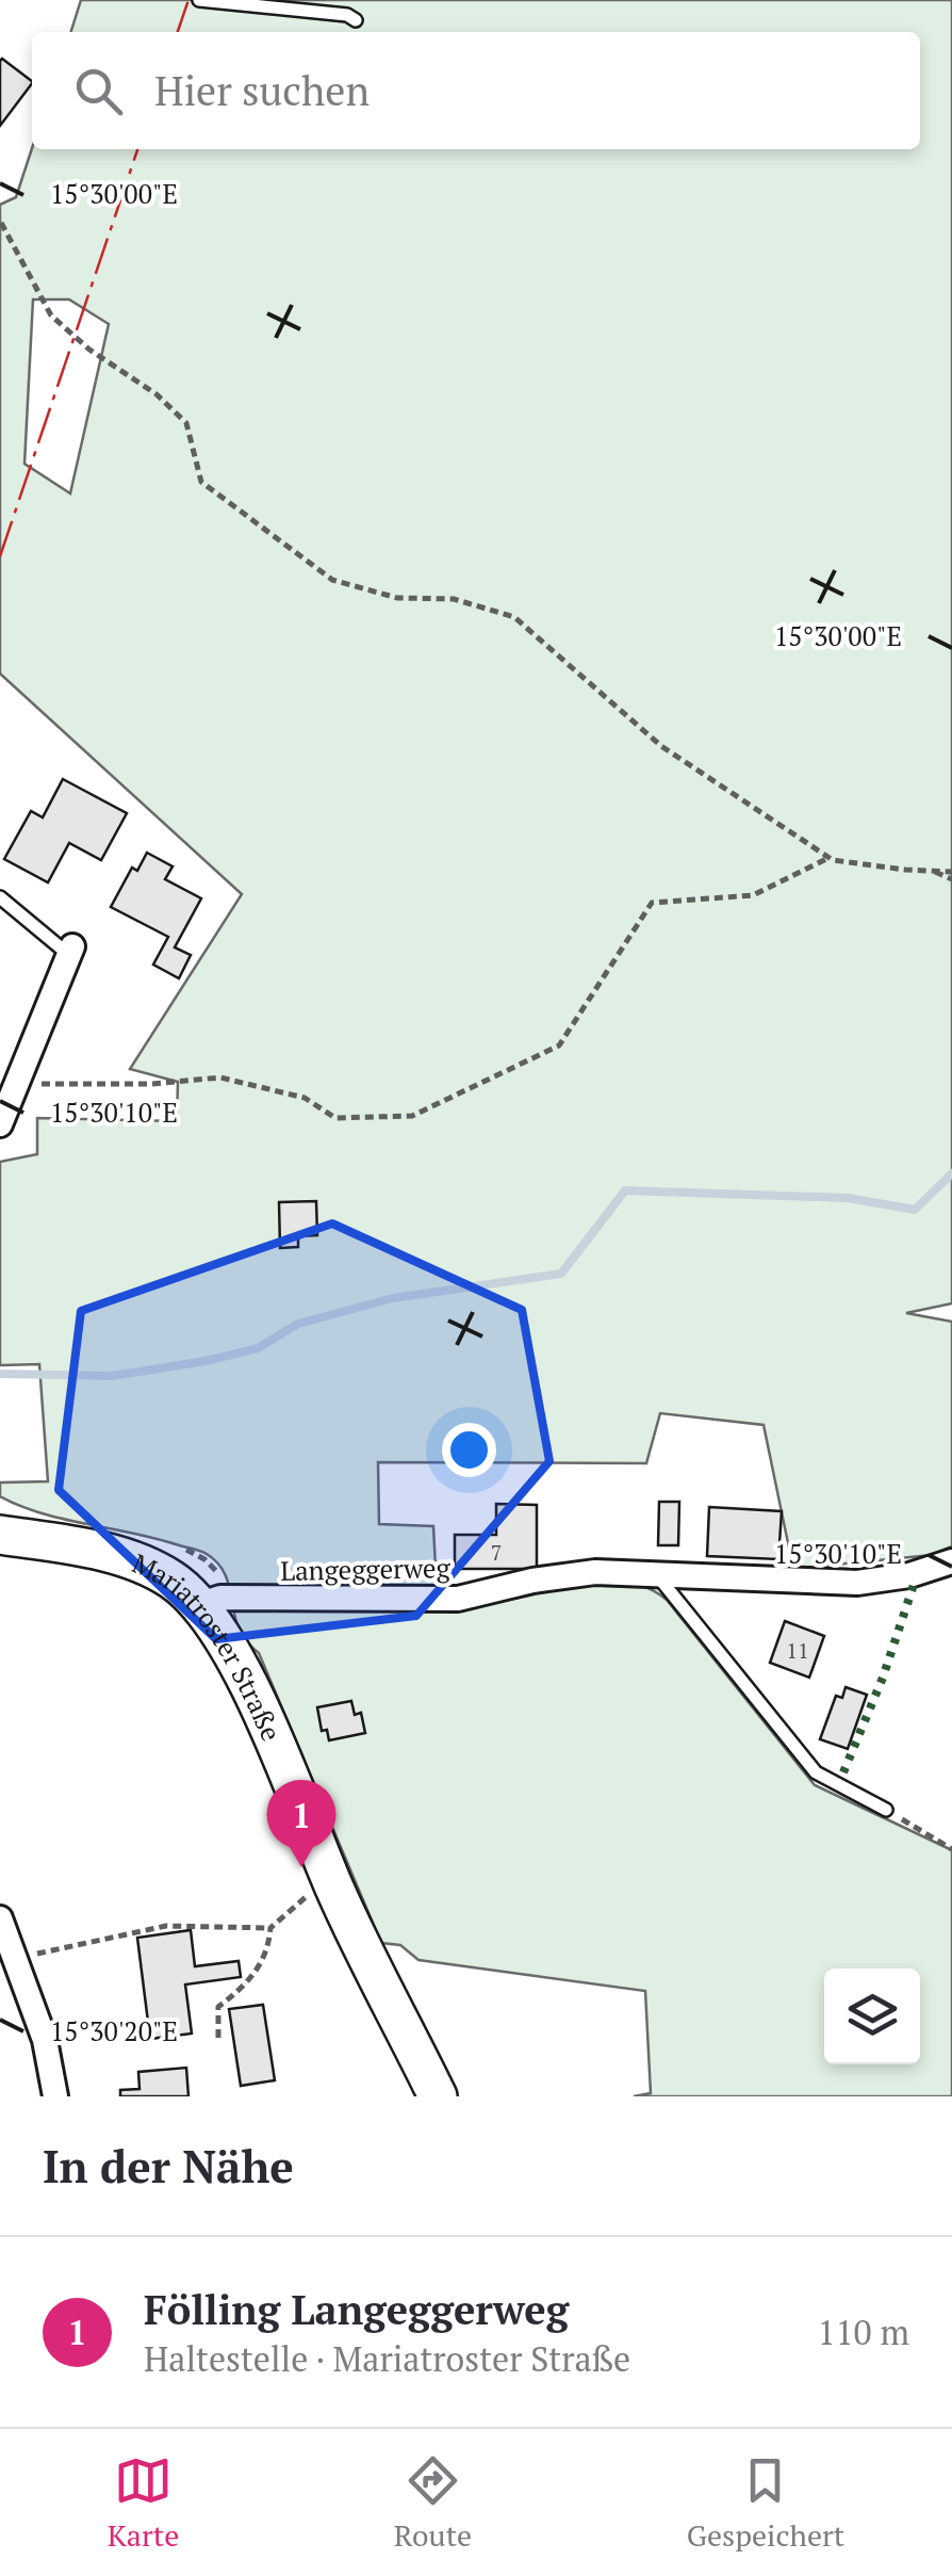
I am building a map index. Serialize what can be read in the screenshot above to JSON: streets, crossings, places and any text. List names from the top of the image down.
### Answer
{
  "streets": {
    "main road": ["Mariatroster Straße"],
    "street": ["Langeggerweg"]
  },
  "crossings": [
    ["Langeggerweg", "Mariatroster Straße"]
  ],
  "house_numbers": ["7", "11"],
  "page": {
    "search": "Hier suchen",
    "pins": "1",
    "heading": "In der Nähe",
    "list": [
      {
        "mark": "1",
        "name": "Fölling Langeggerweg",
        "note": "Haltestelle · Mariatroster Straße",
        "value": "110 m"
      }
    ],
    "nav": ["Karte", "Route", "Gespeichert"]
  },
  "coordinates": ["15°30'00\"E", "15°30'10\"E", "15°30'20\"E"]
}
